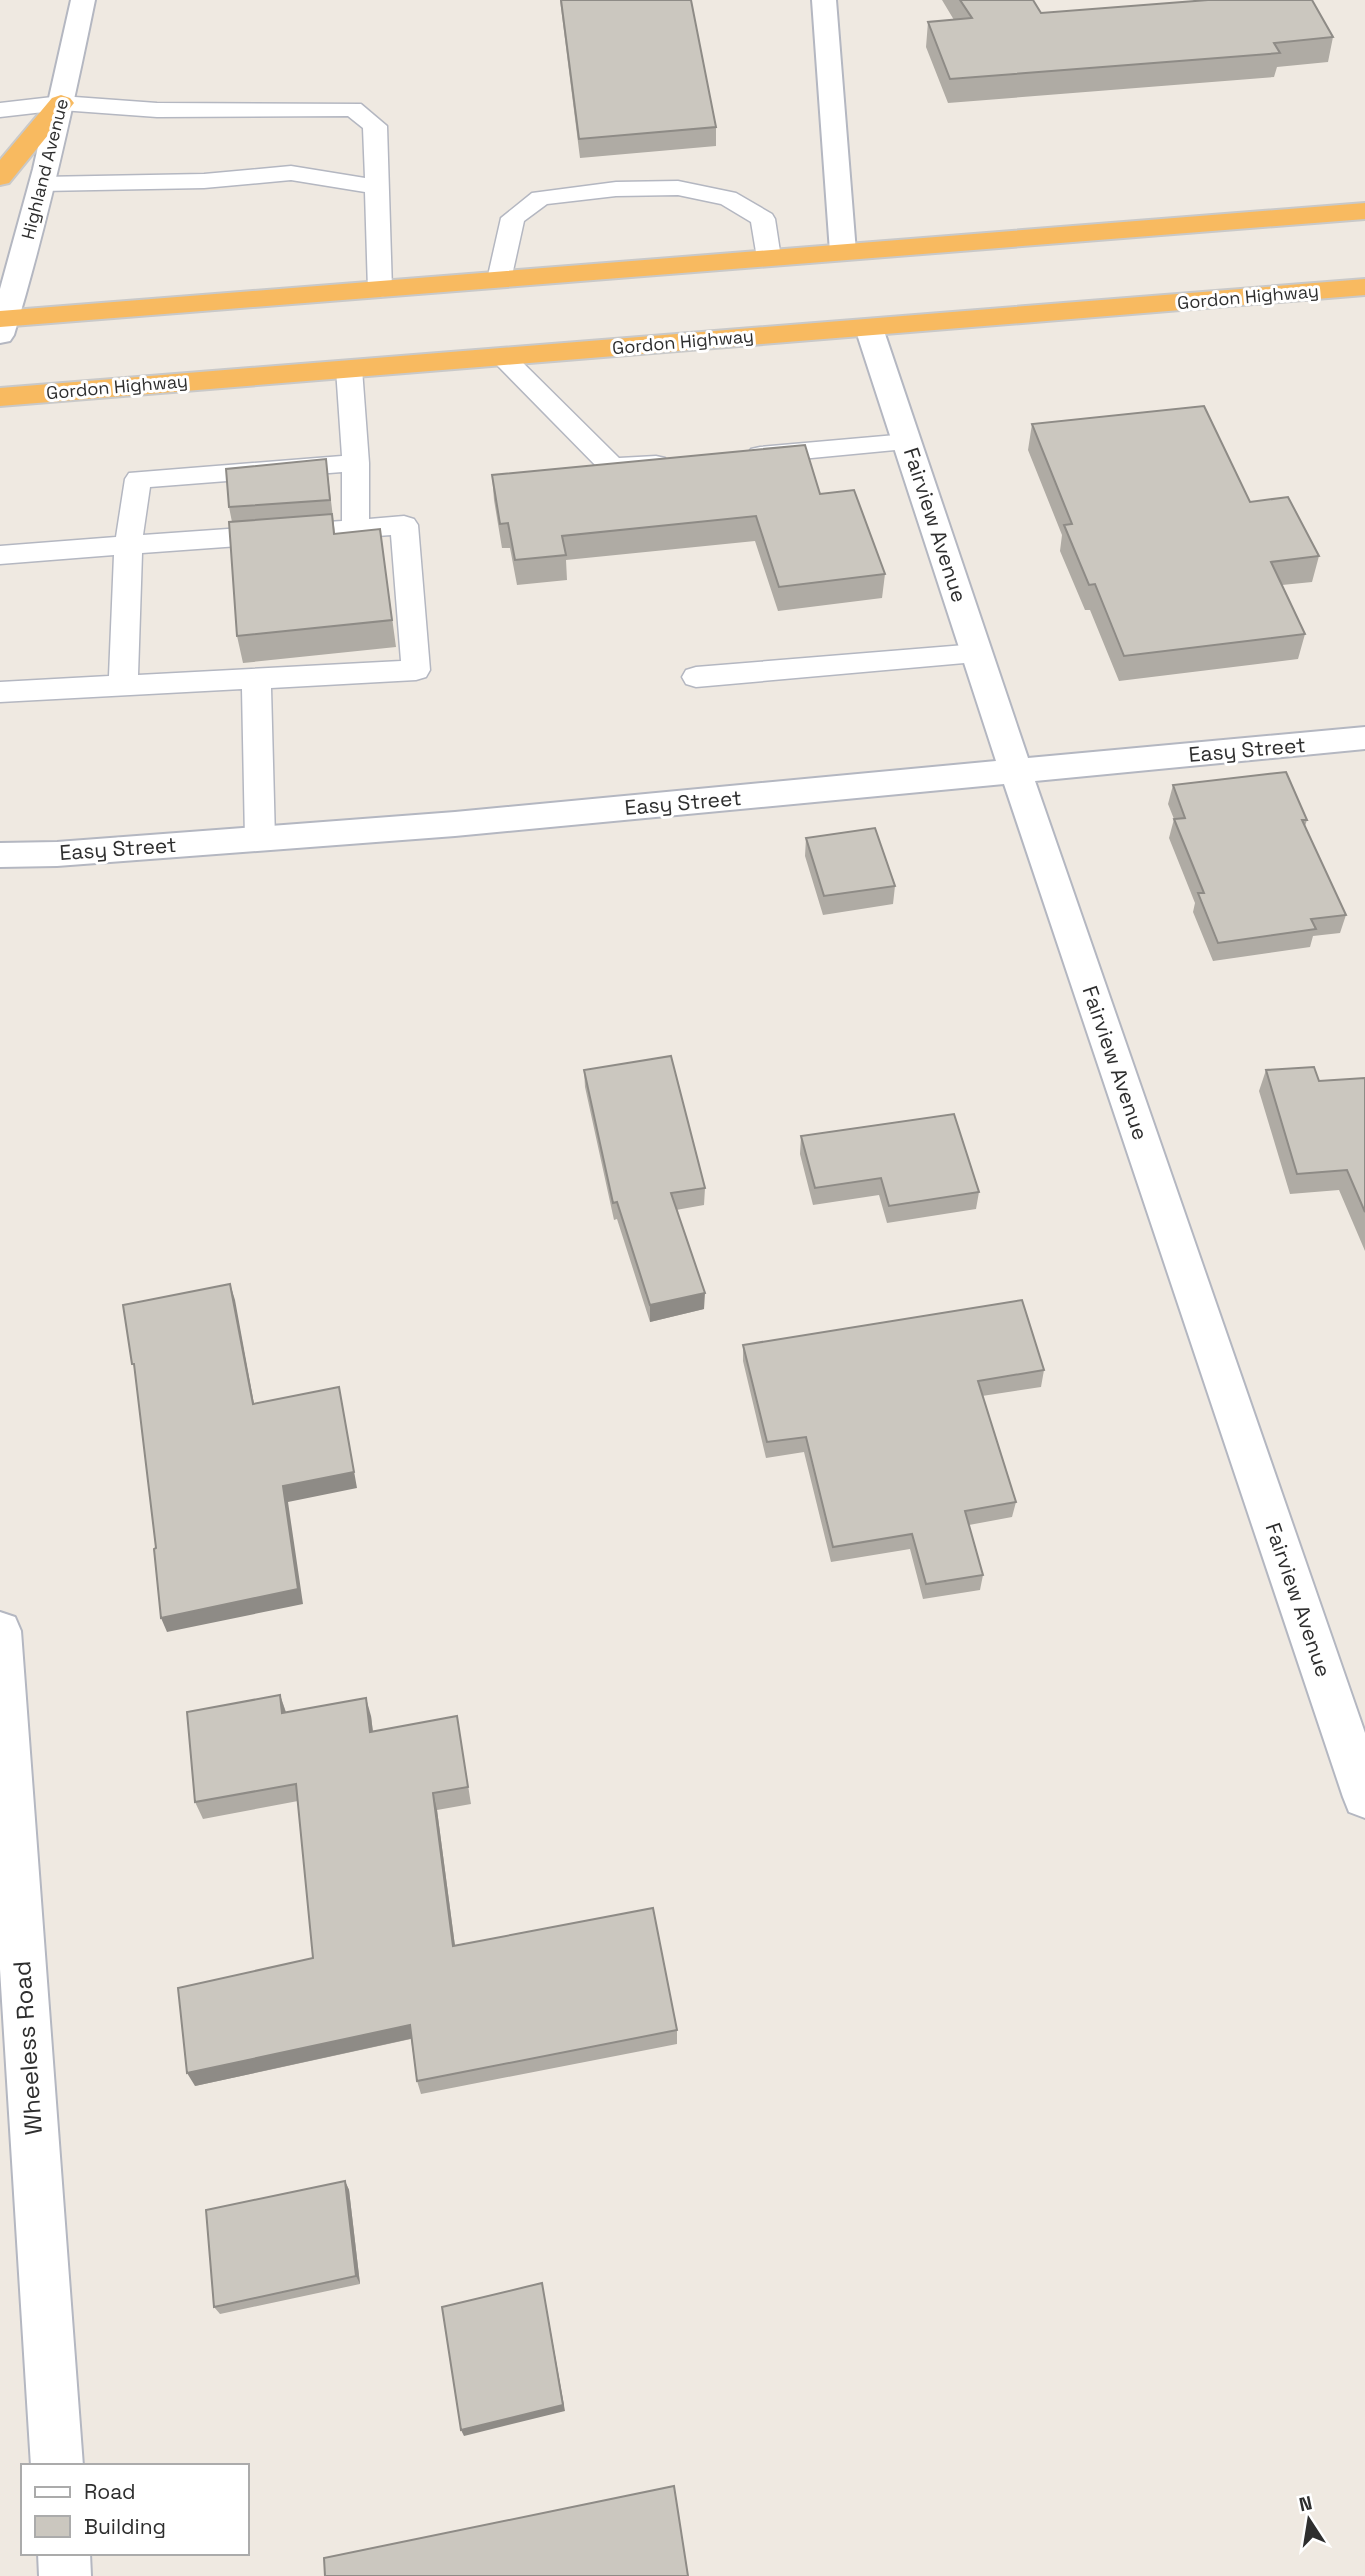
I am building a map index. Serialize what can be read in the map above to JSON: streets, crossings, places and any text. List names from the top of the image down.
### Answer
{
  "streets": {
    "highway": ["Gordon Highway"],
    "street": [
      "Highland Avenue",
      "Fairview Avenue",
      "Easy Street",
      "Wheeless Road"
    ]
  },
  "crossings": [
    ["Gordon Highway", "Fairview Avenue"],
    ["Fairview Avenue", "Easy Street"]
  ],
  "legend": ["Road", "Building"],
  "north": "top"
}
